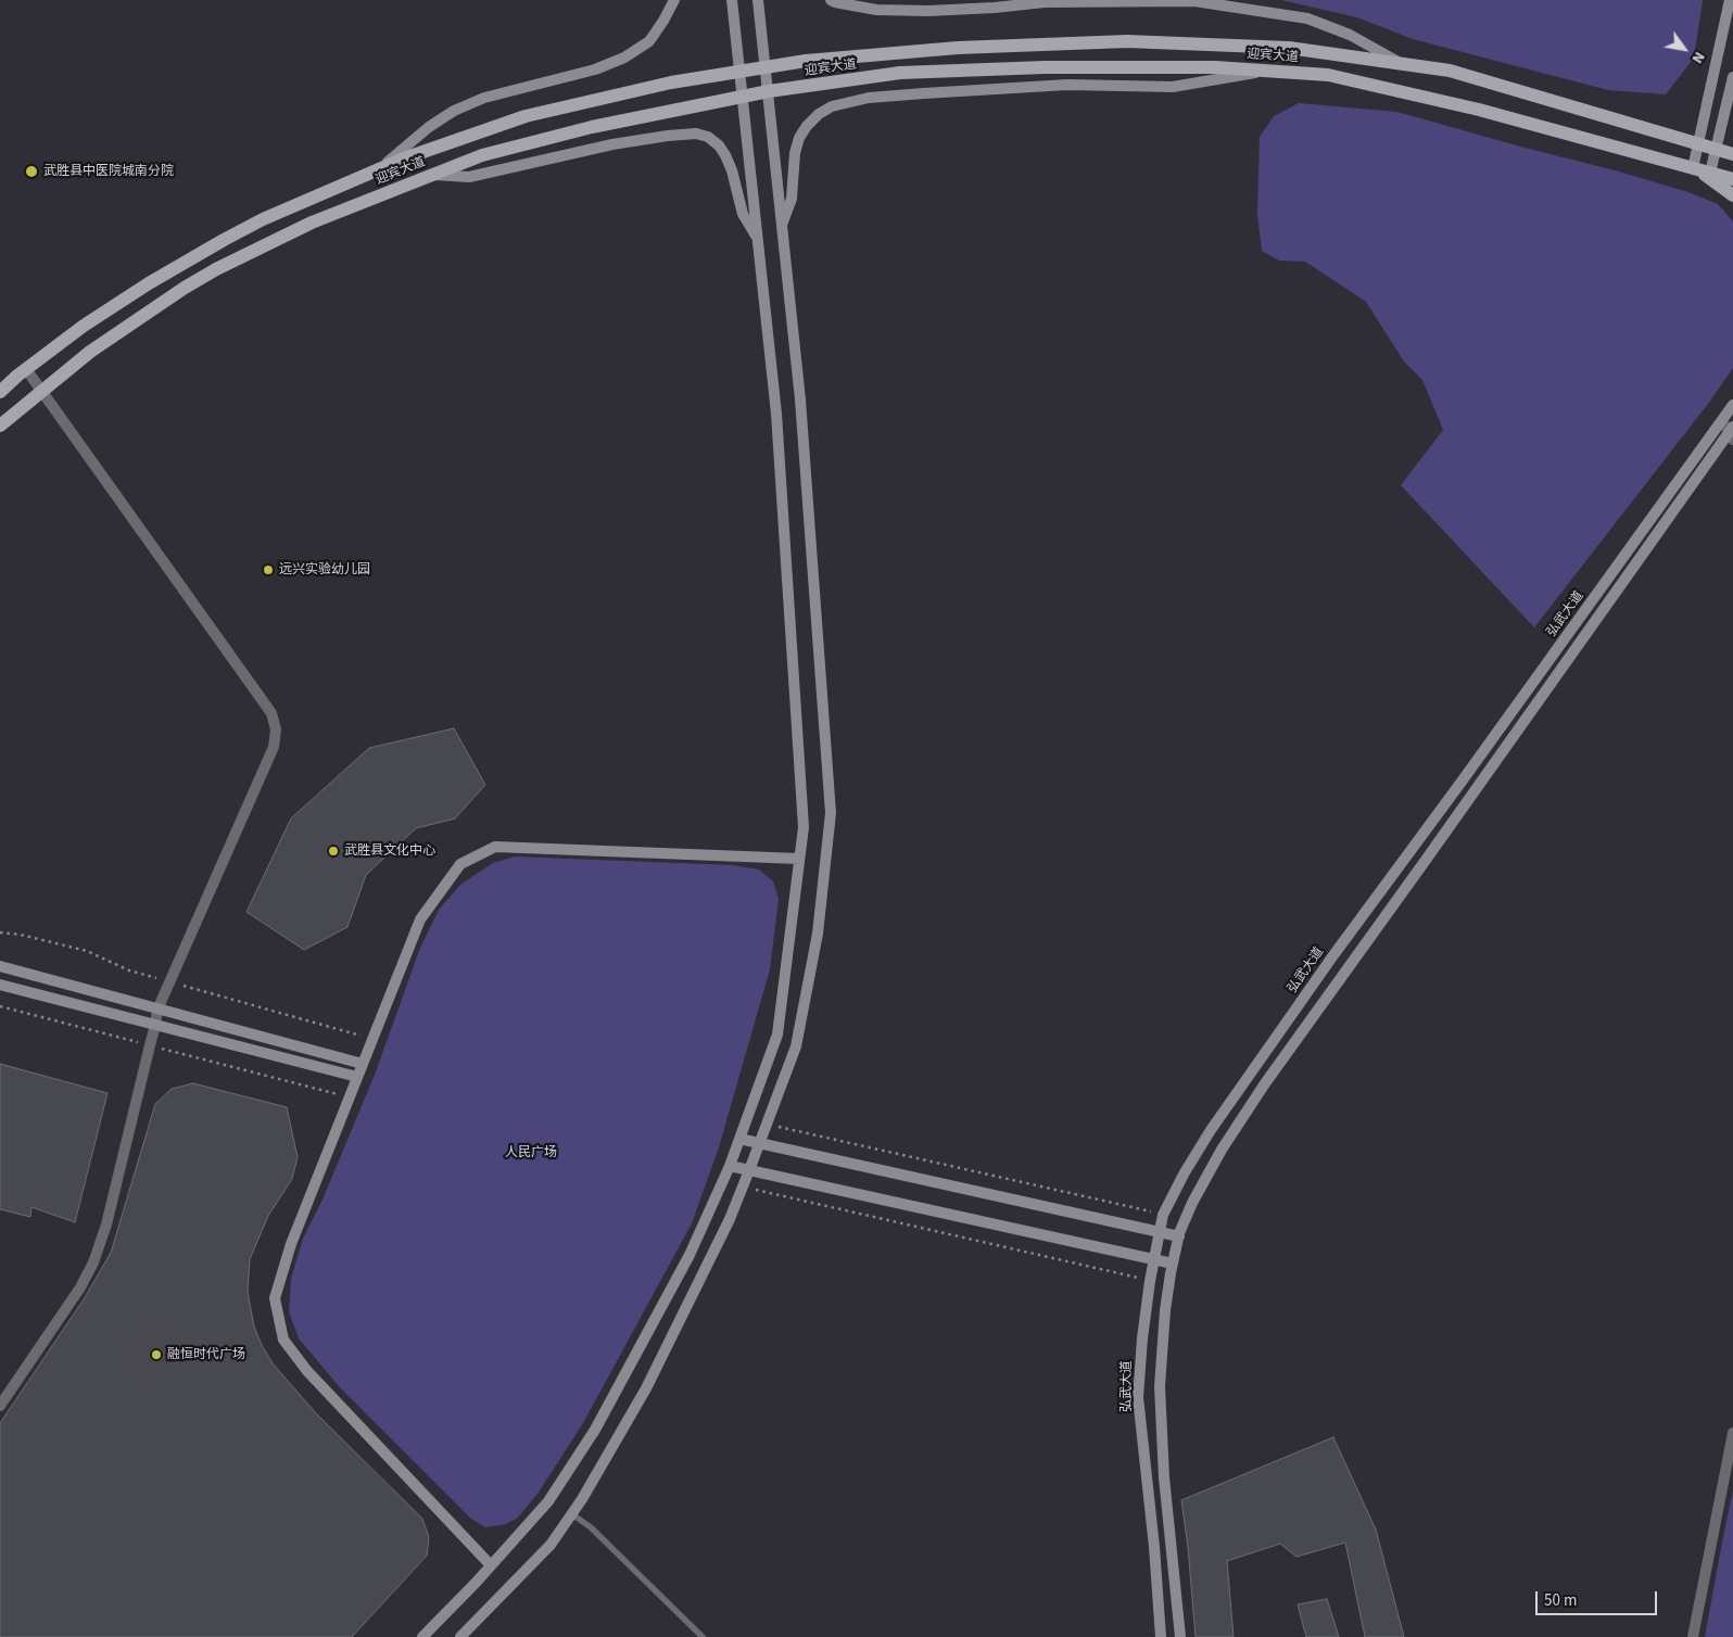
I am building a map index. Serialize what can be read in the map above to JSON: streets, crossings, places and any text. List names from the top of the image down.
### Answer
{
  "streets": {
    "main road": ["迎宾大道", "弘武大道"]
  },
  "parks": ["人民广场"],
  "places": [
    "武胜县中医院城南分院",
    "远兴实验幼儿园",
    "武胜县文化中心",
    "融恒时代广场"
  ],
  "scale_bar": "50 m",
  "north": "bottom right"
}
